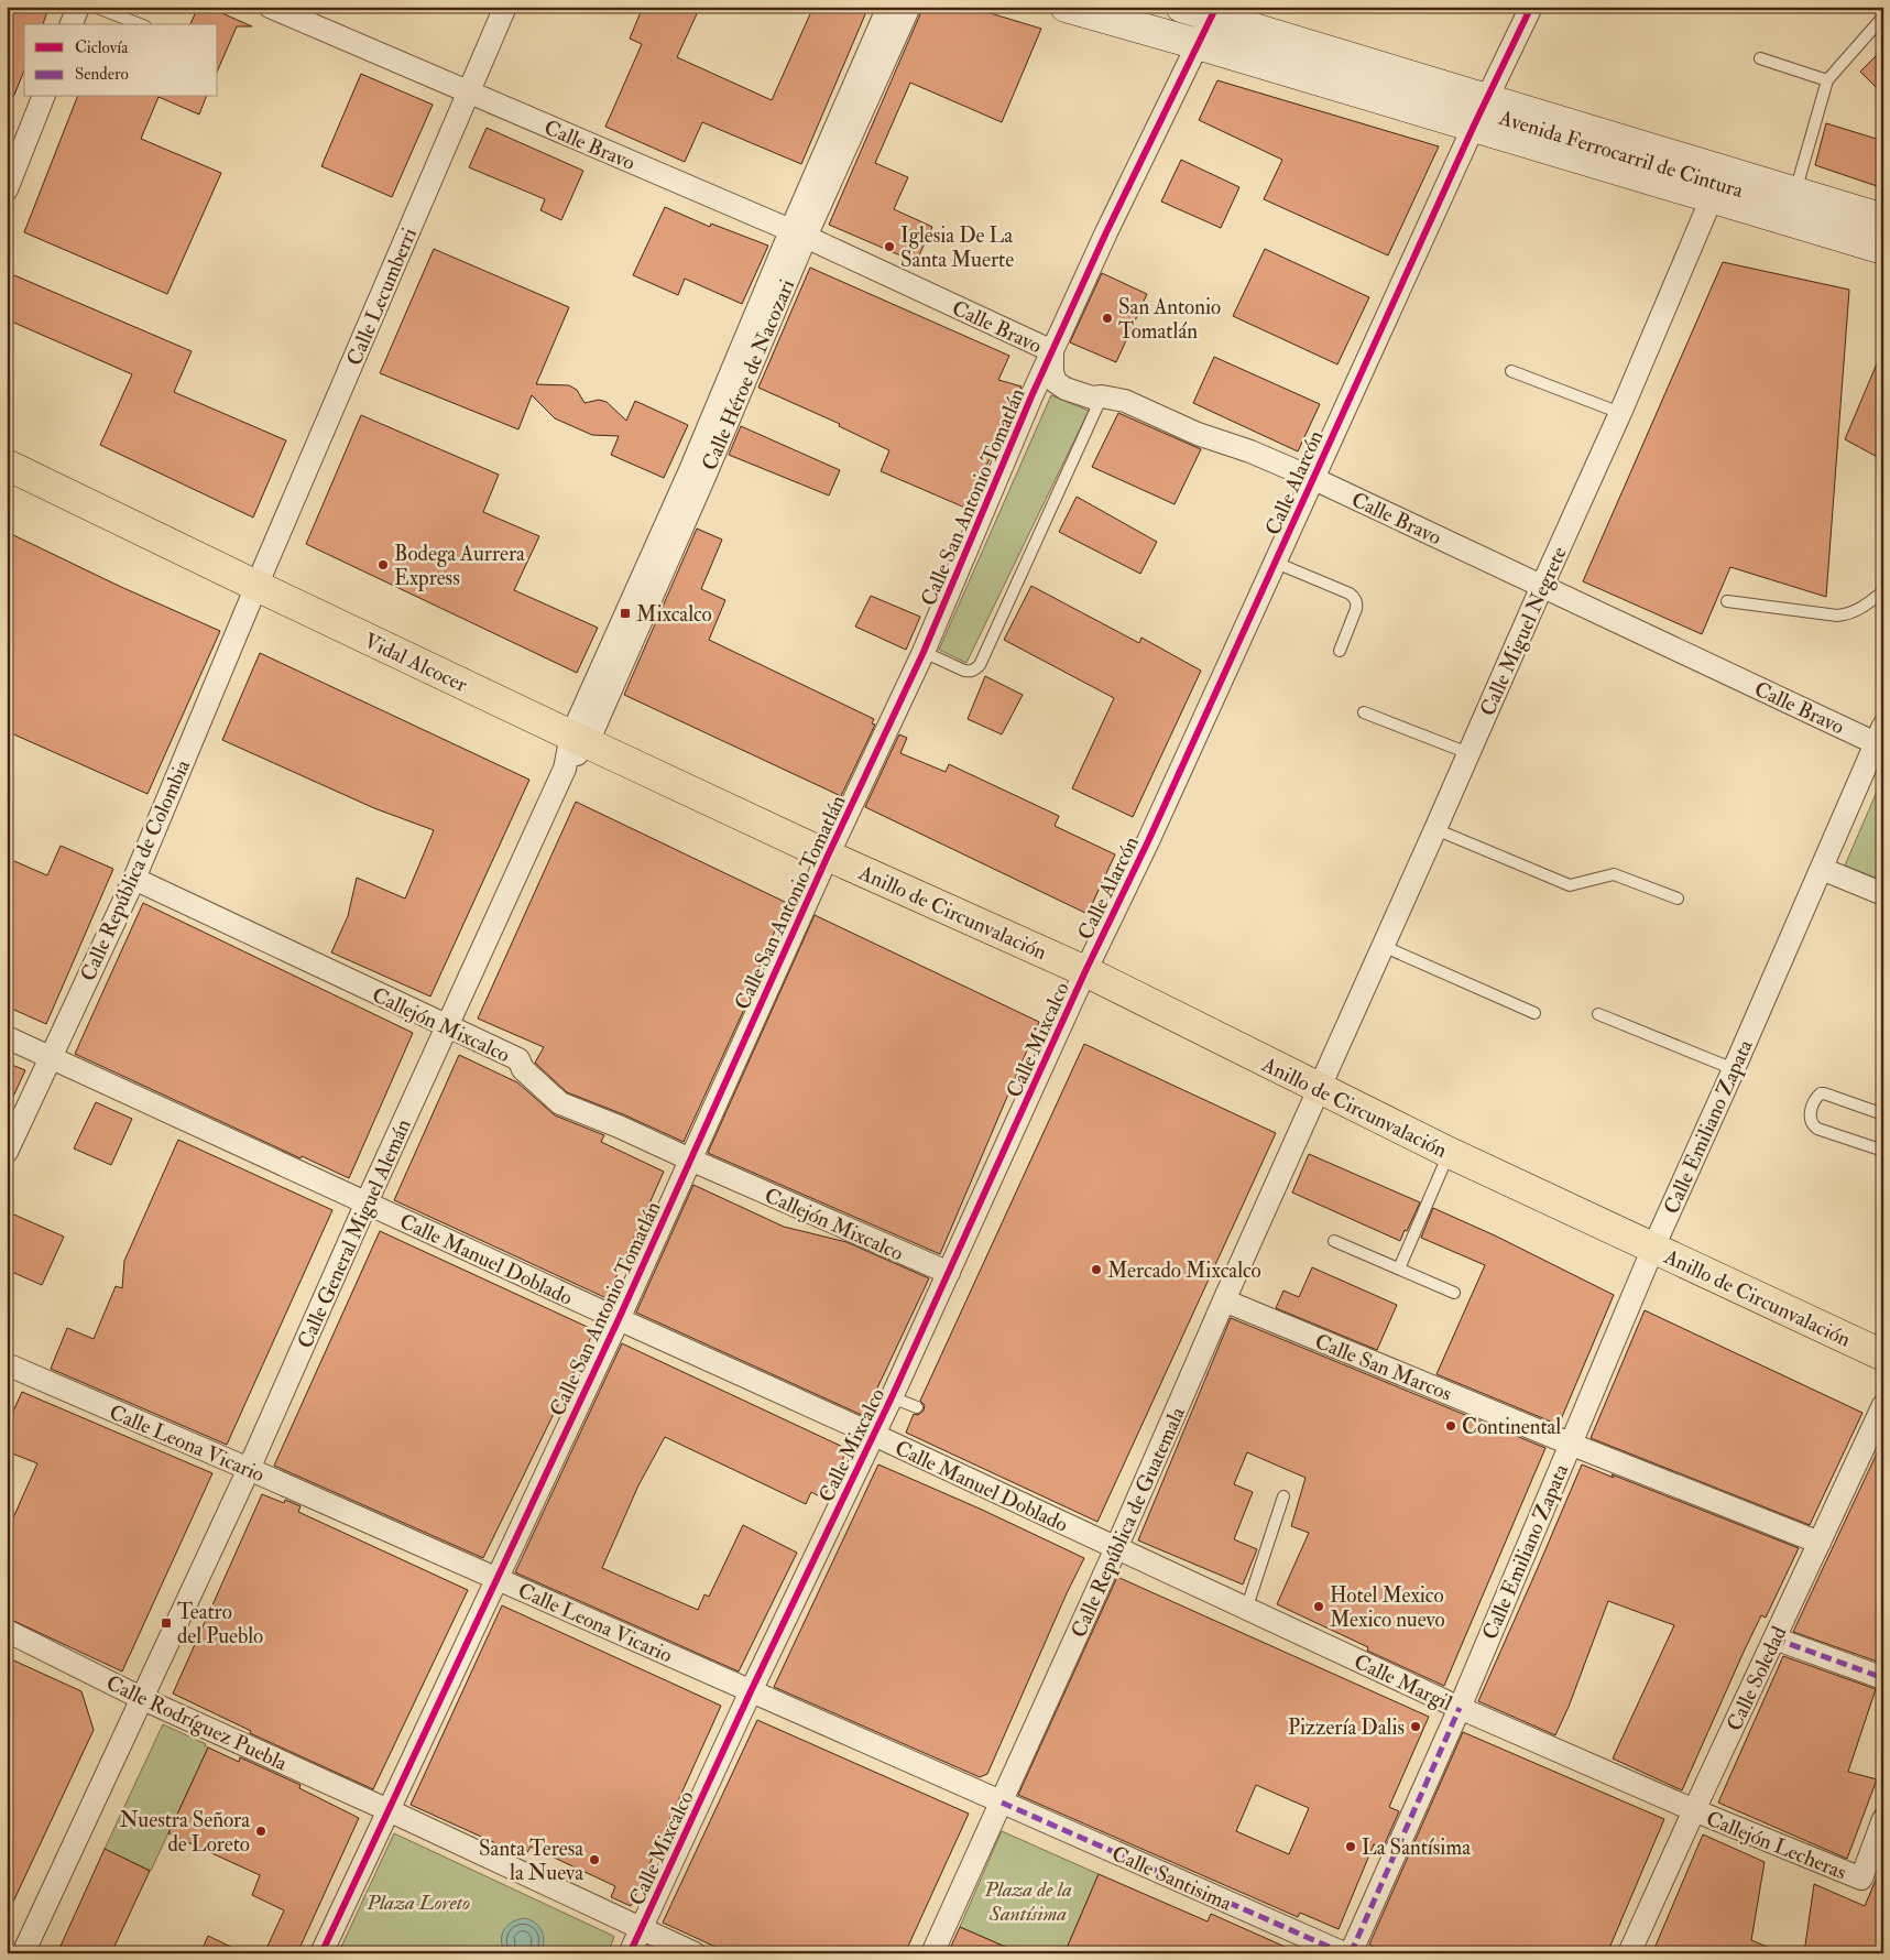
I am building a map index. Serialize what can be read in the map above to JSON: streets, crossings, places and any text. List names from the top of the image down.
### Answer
{
  "streets": {
    "main road": ["Vidal Alcocer", "Anillo de Circunvalación"],
    "street": [
      "Calle Bravo",
      "Avenida Ferrocarril de Cintura",
      "Calle Lecumberri",
      "Calle Héroe de Nacozari",
      "Calle Alarcón",
      "Calle San Antonio Tomatlán",
      "Calle Miguel Negrete",
      "Calle República de Colombia",
      "Callejón Mixcalco",
      "Calle Mixcalco",
      "Calle Emiliano Zapata",
      "Calle General Miguel Alemán",
      "Calle Manuel Doblado",
      "Calle San Marcos",
      "Calle Leona Vicario",
      "Calle República de Guatemala",
      "Calle Soledad",
      "Calle Margil",
      "Calle Rodríguez Puebla",
      "Callejón Lecheras",
      "Calle Santisima"
    ]
  },
  "crossings": [
    ["Calle Bravo", "Calle Lecumberri"],
    ["Calle Bravo", "Calle Héroe de Nacozari"],
    ["Calle Bravo", "Calle Alarcón"],
    ["Calle Bravo", "Calle San Antonio Tomatlán"],
    ["Calle Bravo", "Calle Miguel Negrete"],
    ["Calle Bravo", "Calle Emiliano Zapata"],
    ["Avenida Ferrocarril de Cintura", "Calle Alarcón"],
    ["Avenida Ferrocarril de Cintura", "Calle San Antonio Tomatlán"],
    ["Avenida Ferrocarril de Cintura", "Calle Miguel Negrete"],
    ["Calle Lecumberri", "Vidal Alcocer"],
    ["Calle Lecumberri", "Calle República de Colombia"],
    ["Calle Héroe de Nacozari", "Vidal Alcocer"],
    ["Calle Héroe de Nacozari", "Calle General Miguel Alemán"],
    ["Calle Alarcón", "Anillo de Circunvalación"],
    ["Calle Alarcón", "Calle Mixcalco"],
    ["Calle San Antonio Tomatlán", "Vidal Alcocer"],
    ["Calle San Antonio Tomatlán", "Anillo de Circunvalación"],
    ["Calle San Antonio Tomatlán", "Callejón Mixcalco"],
    ["Calle San Antonio Tomatlán", "Calle Manuel Doblado"],
    ["Calle San Antonio Tomatlán", "Calle Leona Vicario"],
    ["Calle San Antonio Tomatlán", "Calle Rodríguez Puebla"],
    ["Calle Miguel Negrete", "Anillo de Circunvalación"],
    ["Calle Miguel Negrete", "Calle República de Guatemala"],
    ["Vidal Alcocer", "Calle República de Colombia"],
    ["Vidal Alcocer", "Anillo de Circunvalación"],
    ["Vidal Alcocer", "Calle General Miguel Alemán"],
    ["Calle República de Colombia", "Callejón Mixcalco"],
    ["Calle República de Colombia", "Calle Manuel Doblado"],
    ["Anillo de Circunvalación", "Calle Mixcalco"],
    ["Anillo de Circunvalación", "Calle Emiliano Zapata"],
    ["Anillo de Circunvalación", "Calle República de Guatemala"],
    ["Callejón Mixcalco", "Calle Mixcalco"],
    ["Callejón Mixcalco", "Calle General Miguel Alemán"],
    ["Calle Mixcalco", "Calle Manuel Doblado"],
    ["Calle Mixcalco", "Calle Leona Vicario"],
    ["Calle Mixcalco", "Calle Rodríguez Puebla"],
    ["Calle Emiliano Zapata", "Calle San Marcos"],
    ["Calle Emiliano Zapata", "Calle Margil"],
    ["Calle General Miguel Alemán", "Calle Manuel Doblado"],
    ["Calle General Miguel Alemán", "Calle Leona Vicario"],
    ["Calle General Miguel Alemán", "Calle Rodríguez Puebla"],
    ["Calle Manuel Doblado", "Calle República de Guatemala"],
    ["Calle Manuel Doblado", "Calle Margil"],
    ["Calle San Marcos", "Calle República de Guatemala"],
    ["Calle San Marcos", "Calle Soledad"],
    ["Calle Leona Vicario", "Calle República de Guatemala"],
    ["Calle Leona Vicario", "Calle Santisima"],
    ["Calle República de Guatemala", "Calle Margil"],
    ["Calle República de Guatemala", "Calle Santisima"],
    ["Calle Soledad", "Calle Margil"],
    ["Calle Soledad", "Callejón Lecheras"],
    ["Calle Margil", "Callejón Lecheras"]
  ],
  "parks": ["Plaza de la Santísima", "Plaza Loreto"],
  "places": {
    "other": [
      "Iglesia De La Santa Muerte",
      "San Antonio Tomatlán",
      "Bodega Aurrera Express",
      "Mercado Mixcalco",
      "Continental",
      "Hotel Mexico Mexico nuevo",
      "Pizzería Dalis",
      "Nuestra Señora de Loreto",
      "La Santísima",
      "Santa Teresa la Nueva"
    ],
    "transit": ["Mixcalco", "Teatro del Pueblo"]
  },
  "legend": ["Ciclovía", "Sendero"]
}
